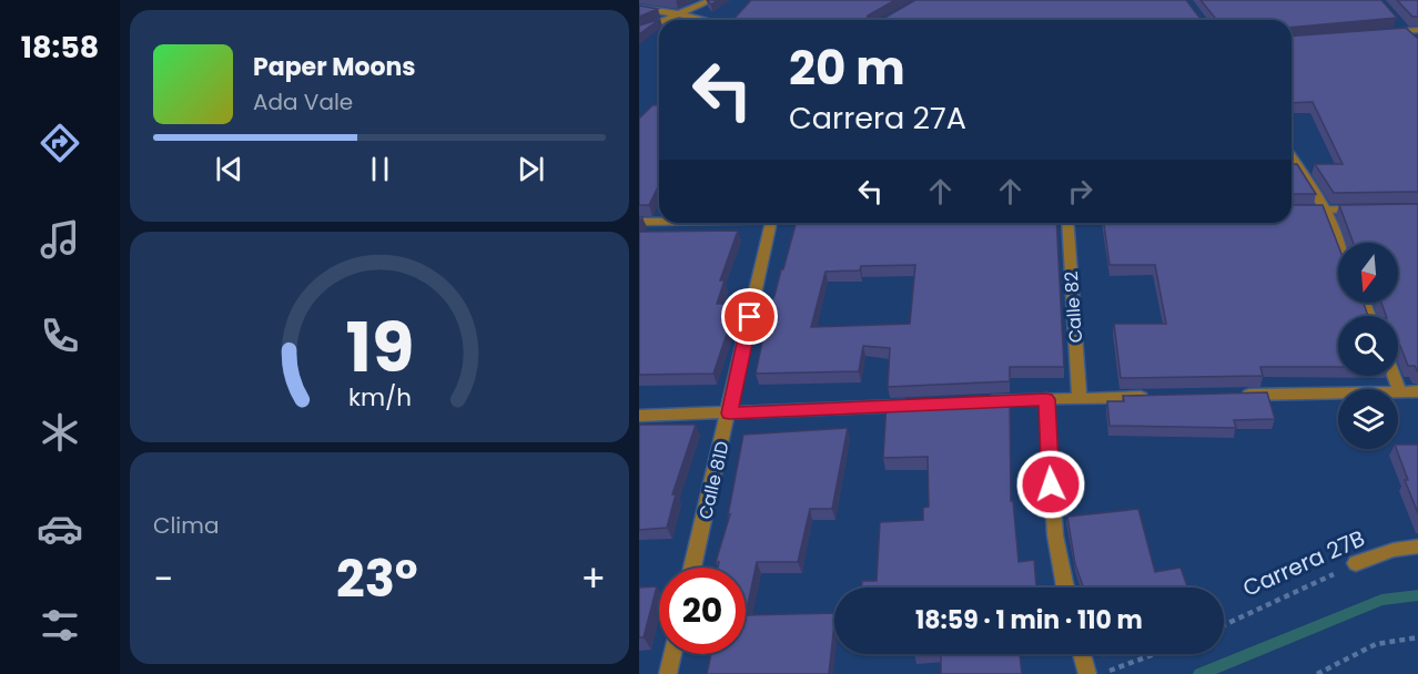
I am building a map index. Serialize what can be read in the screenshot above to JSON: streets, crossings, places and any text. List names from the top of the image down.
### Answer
{
  "streets": {
    "street": ["Calle 82", "Calle 81D", "Carrera 27B"]
  },
  "north": "bottom",
  "page": {
    "tabs": "18:58",
    "turn": ["20 m", "Carrera 27A"],
    "song": ["Paper Moons", "Ada Vale"],
    "tile": "Clima",
    "heat": ["−", "23°", "+"],
    "limit": "20",
    "trip": "18:59 · 1 min · 110 m",
    "gauge": ["19", "km/h"]
  }
}
